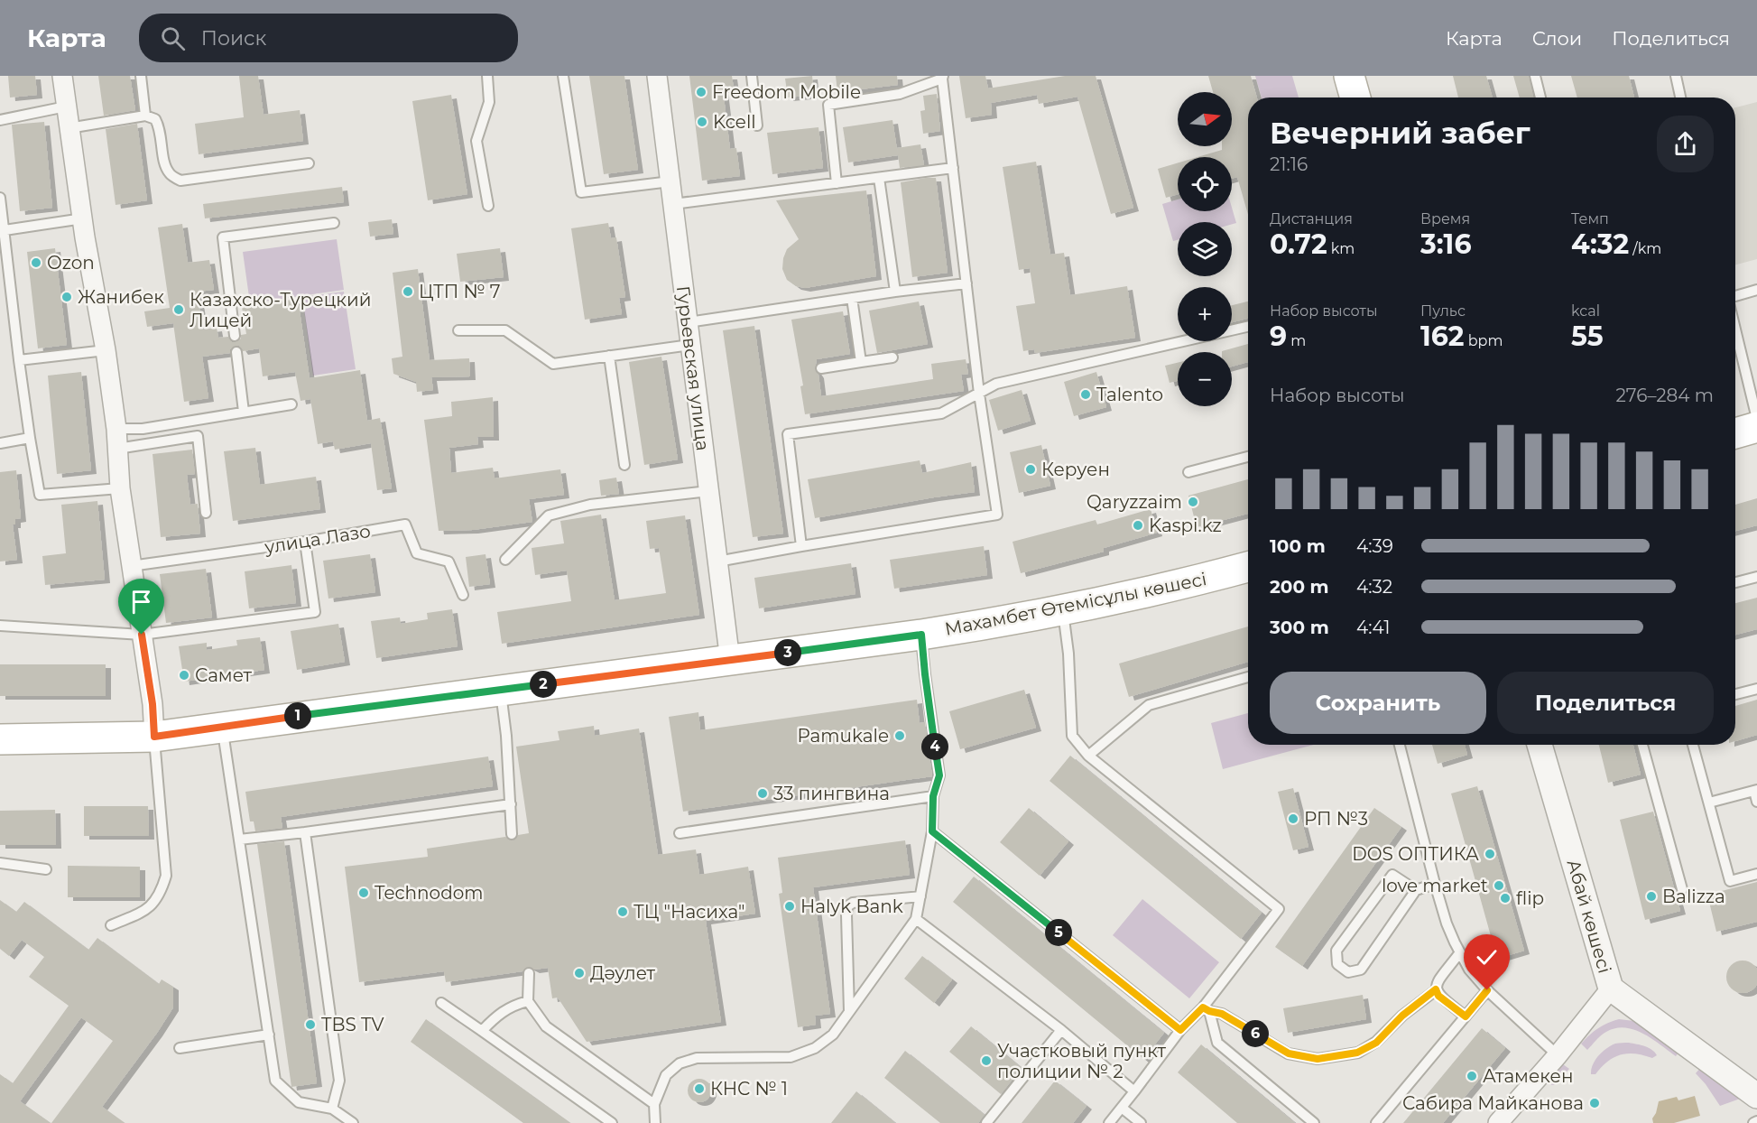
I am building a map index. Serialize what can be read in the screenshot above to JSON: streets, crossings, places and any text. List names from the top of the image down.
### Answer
{
  "streets": {
    "main road": ["Махамбет Өтемісұлы көшесі"],
    "street": ["Гурьевская улица", "Абай көшесі"],
    "lane": ["улица Лазо"]
  },
  "crossings": [
    ["Гурьевская улица", "Махамбет Өтемісұлы көшесі"]
  ],
  "places": [
    "Freedom Mobile",
    "Kcell",
    "Ozon",
    "ЦТП № 7",
    "Жанибек",
    "Казахско-Турецкий Лицей",
    "Talento",
    "Керуен",
    "Qaryzzaim",
    "Kaspi.kz",
    "Самет",
    "Pamukale",
    "33 пингвина",
    "РП №3",
    "DOS ОПТИКА",
    "love market",
    "Technodom",
    "Balizza",
    "flip",
    "Halyk Bank",
    "ТЦ \"Насиха\"",
    "Дәулет",
    "TBS TV",
    "Участковый пункт полиции № 2",
    "Атамекен",
    "КНС № 1",
    "Сабира Майканова"
  ],
  "north": "right",
  "page": {
    "header": "Карта",
    "search": "Поиск",
    "nav": ["Карта", "Слои", "Поделиться"],
    "map_buttons": ["+", "−"],
    "heading": ["Вечерний забег", "21:16"],
    "stats": [
      ["Дистанция", "0.72 km"],
      ["Время", "3:16"],
      ["Темп", "4:32 /km"],
      ["Набор высоты", "9 m"],
      ["Пульс", "162 bpm"],
      ["kcal", "55"]
    ],
    "chart": ["Набор высоты", "276–284 m"],
    "list": [
      {
        "name": "100 m",
        "note": "4:39"
      },
      {
        "name": "200 m",
        "note": "4:32"
      },
      {
        "name": "300 m",
        "note": "4:41"
      }
    ],
    "pins": [
      "3",
      "2",
      "1",
      "4",
      "5",
      "6"
    ],
    "buttons": ["Сохранить", "Поделиться"]
  }
}
